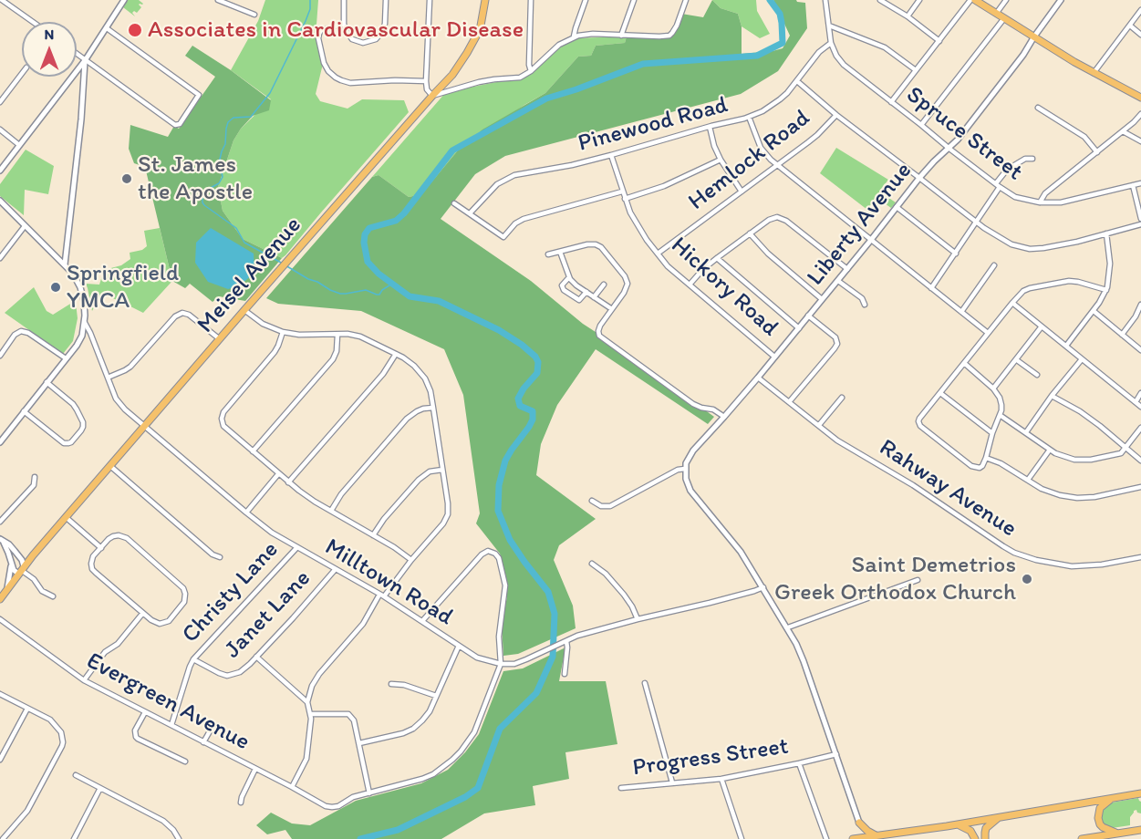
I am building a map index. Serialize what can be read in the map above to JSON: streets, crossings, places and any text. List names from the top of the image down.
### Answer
{
  "streets": {
    "main road": ["Meisel Avenue"],
    "street": [
      "Pinewood Road",
      "Spruce Street",
      "Hemlock Road",
      "Liberty Avenue",
      "Hickory Road",
      "Rahway Avenue",
      "Milltown Road",
      "Christy Lane",
      "Janet Lane",
      "Evergreen Avenue",
      "Progress Street"
    ]
  },
  "crossings": [
    ["Pinewood Road", "Spruce Street"],
    ["Pinewood Road", "Hickory Road"],
    ["Spruce Street", "Liberty Avenue"],
    ["Hemlock Road", "Hickory Road"],
    ["Liberty Avenue", "Hickory Road"],
    ["Liberty Avenue", "Rahway Avenue"],
    ["Meisel Avenue", "Milltown Road"],
    ["Milltown Road", "Christy Lane"],
    ["Milltown Road", "Janet Lane"],
    ["Christy Lane", "Janet Lane"],
    ["Christy Lane", "Evergreen Avenue"]
  ],
  "places": [
    "Associates in Cardiovascular Disease",
    "St. James the Apostle",
    "Springfield YMCA",
    "Saint Demetrios Greek Orthodox Church"
  ],
  "north": "top"
}
